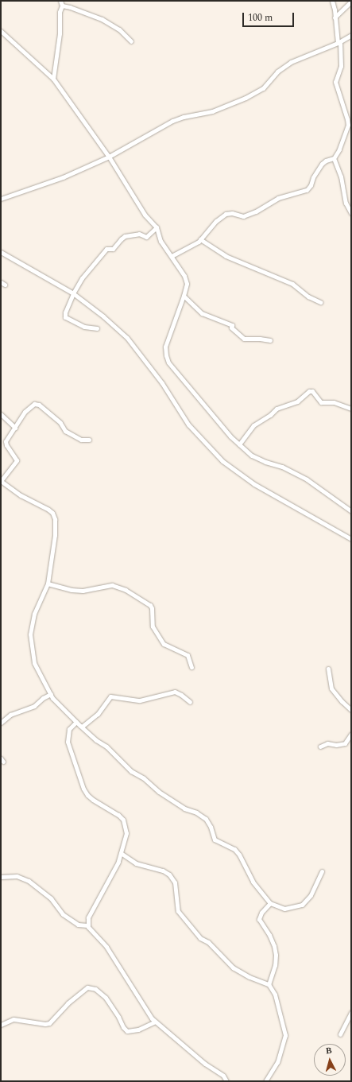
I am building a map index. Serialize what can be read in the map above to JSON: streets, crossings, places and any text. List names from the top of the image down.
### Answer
{
  "scale_bar": "100 m",
  "north": "top"
}
